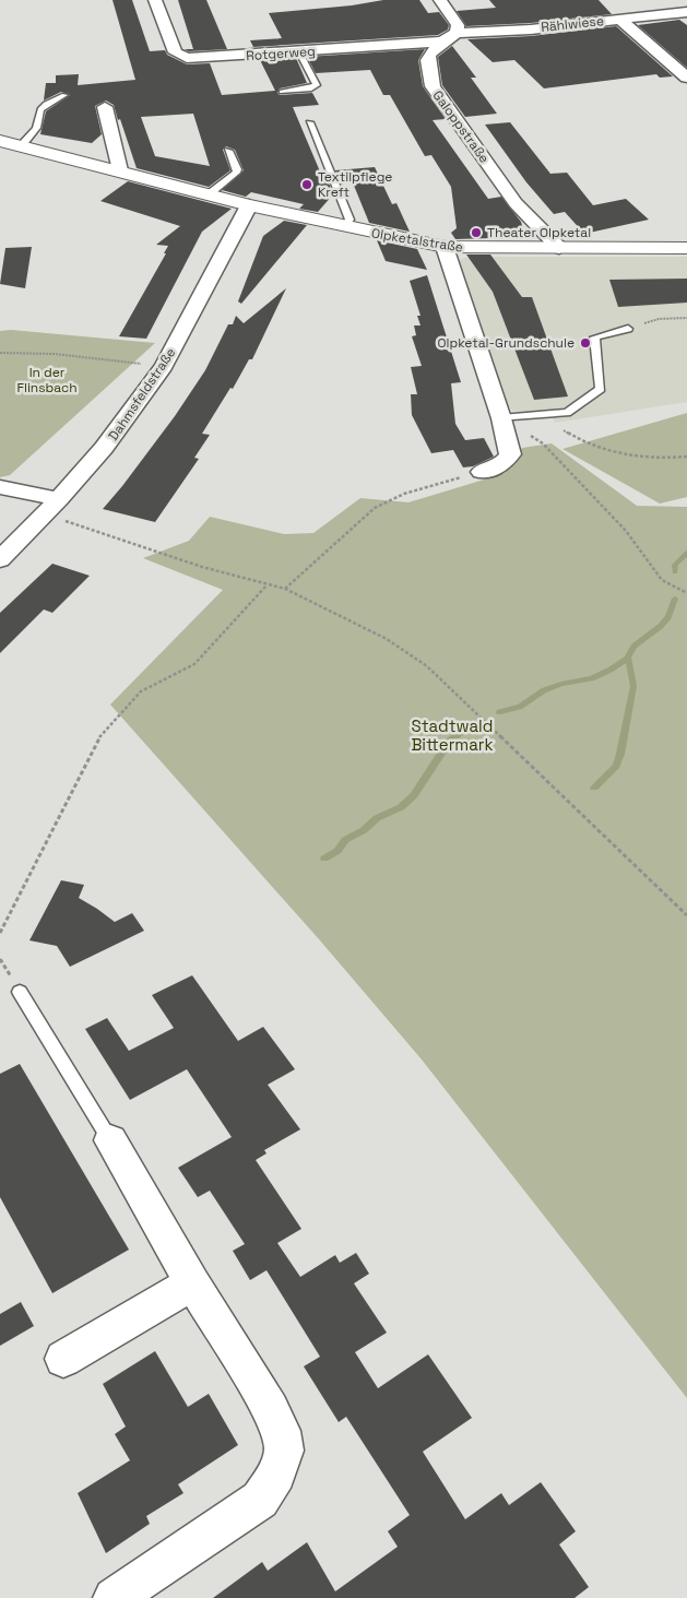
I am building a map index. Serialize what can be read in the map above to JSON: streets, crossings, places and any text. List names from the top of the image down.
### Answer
{
  "streets": {
    "street": [
      "Rählwiese",
      "Rotgerweg",
      "Galoppstraße",
      "Olpketalstraße",
      "Dahmsfeldstraße"
    ]
  },
  "crossings": [
    ["Rählwiese", "Galoppstraße"],
    ["Rotgerweg", "Galoppstraße"],
    ["Galoppstraße", "Olpketalstraße"],
    ["Olpketalstraße", "Dahmsfeldstraße"]
  ],
  "parks": ["In der Flinsbach", "Stadtwald Bittermark"],
  "places": ["Textilpflege Kreft", "Theater Olpketal", "Olpketal-Grundschule"]
}
